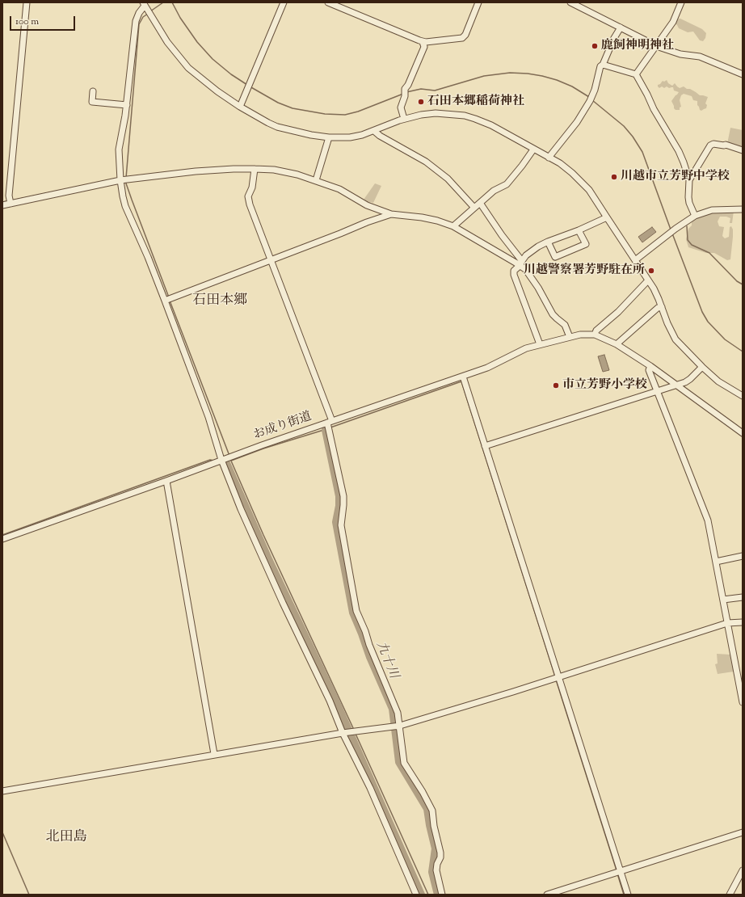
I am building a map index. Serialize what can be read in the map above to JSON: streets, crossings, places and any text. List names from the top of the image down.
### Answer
{
  "streets": {
    "street": ["お成り街道"]
  },
  "districts": ["石田本郷", "北田島"],
  "water": ["九十川"],
  "places": [
    "鹿飼神明神社",
    "石田本郷稲荷神社",
    "川越市立芳野中学校",
    "川越警察署芳野駐在所",
    "市立芳野小学校"
  ],
  "scale_bar": "100 m"
}
